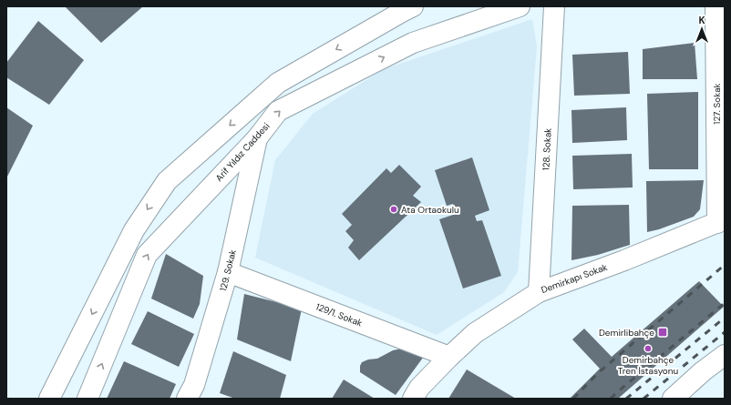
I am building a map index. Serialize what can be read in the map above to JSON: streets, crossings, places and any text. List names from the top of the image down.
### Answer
{
  "streets": {
    "street": [
      "127. Sokak",
      "128. Sokak",
      "Arif Yıldız Caddesi",
      "129. Sokak",
      "Demirkapı Sokak",
      "129/1. Sokak"
    ]
  },
  "crossings": [
    ["127. Sokak", "Demirkapı Sokak"],
    ["128. Sokak", "Demirkapı Sokak"],
    ["Arif Yıldız Caddesi", "129. Sokak"],
    ["129. Sokak", "129/1. Sokak"],
    ["Demirkapı Sokak", "129/1. Sokak"]
  ],
  "places": {
    "other": ["Ata Ortaokulu", "Demirbahçe Tren İstasyonu"],
    "transit": ["Demirlibahçe"]
  },
  "north": "top"
}
